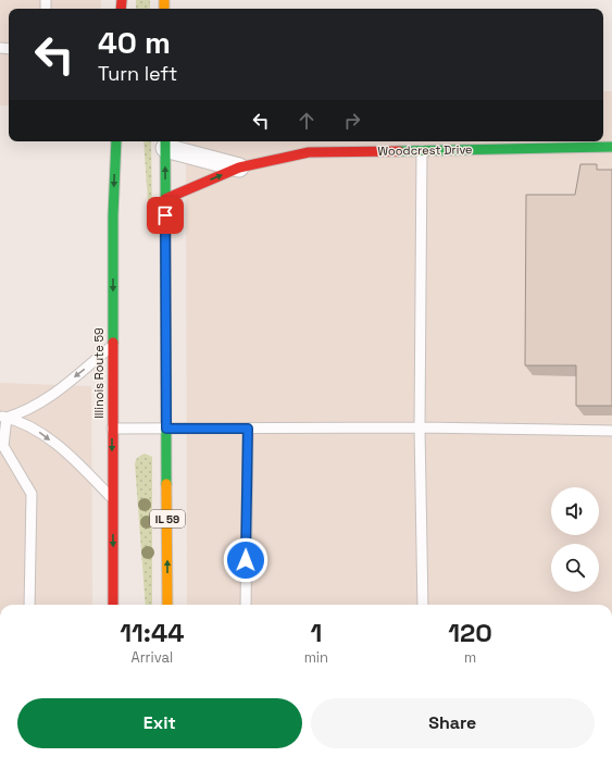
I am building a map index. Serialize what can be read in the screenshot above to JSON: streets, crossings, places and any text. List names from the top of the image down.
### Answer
{
  "streets": {
    "main road": ["Woodcrest Drive", "Illinois Route 59", "IL 59"]
  },
  "crossings": [
    ["Woodcrest Drive", "IL 59"]
  ],
  "page": {
    "turn": ["40 m", "Turn left"],
    "eta": [
      "11:44",
      "Arrival",
      "1",
      "min",
      "120",
      "m"
    ],
    "buttons": ["Exit", "Share"]
  }
}
